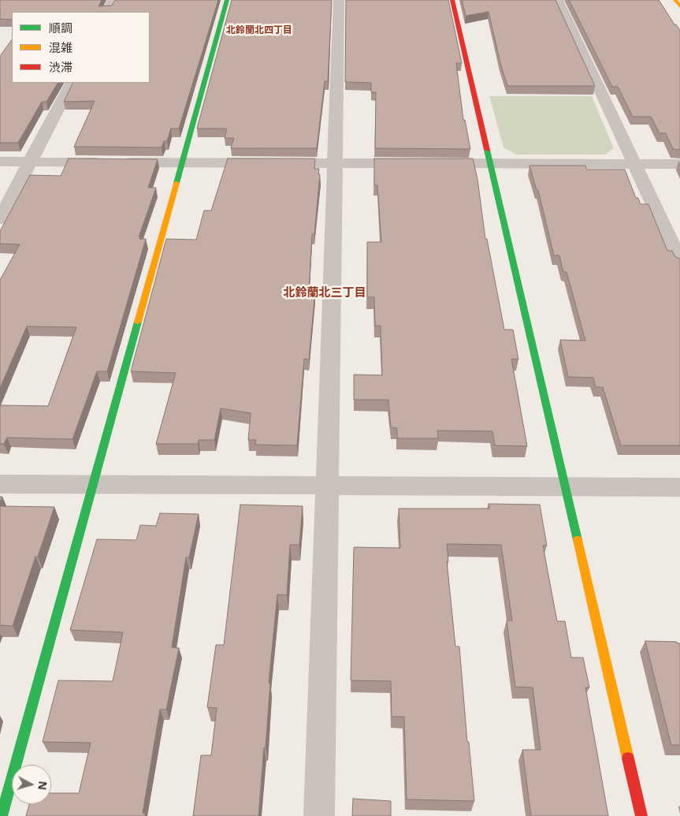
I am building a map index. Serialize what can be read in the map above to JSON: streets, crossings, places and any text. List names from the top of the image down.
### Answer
{
  "districts": ["北鈴蘭北四丁目", "北鈴蘭北三丁目"],
  "legend": ["順調", "混雑", "渋滞"],
  "north": "right"
}
